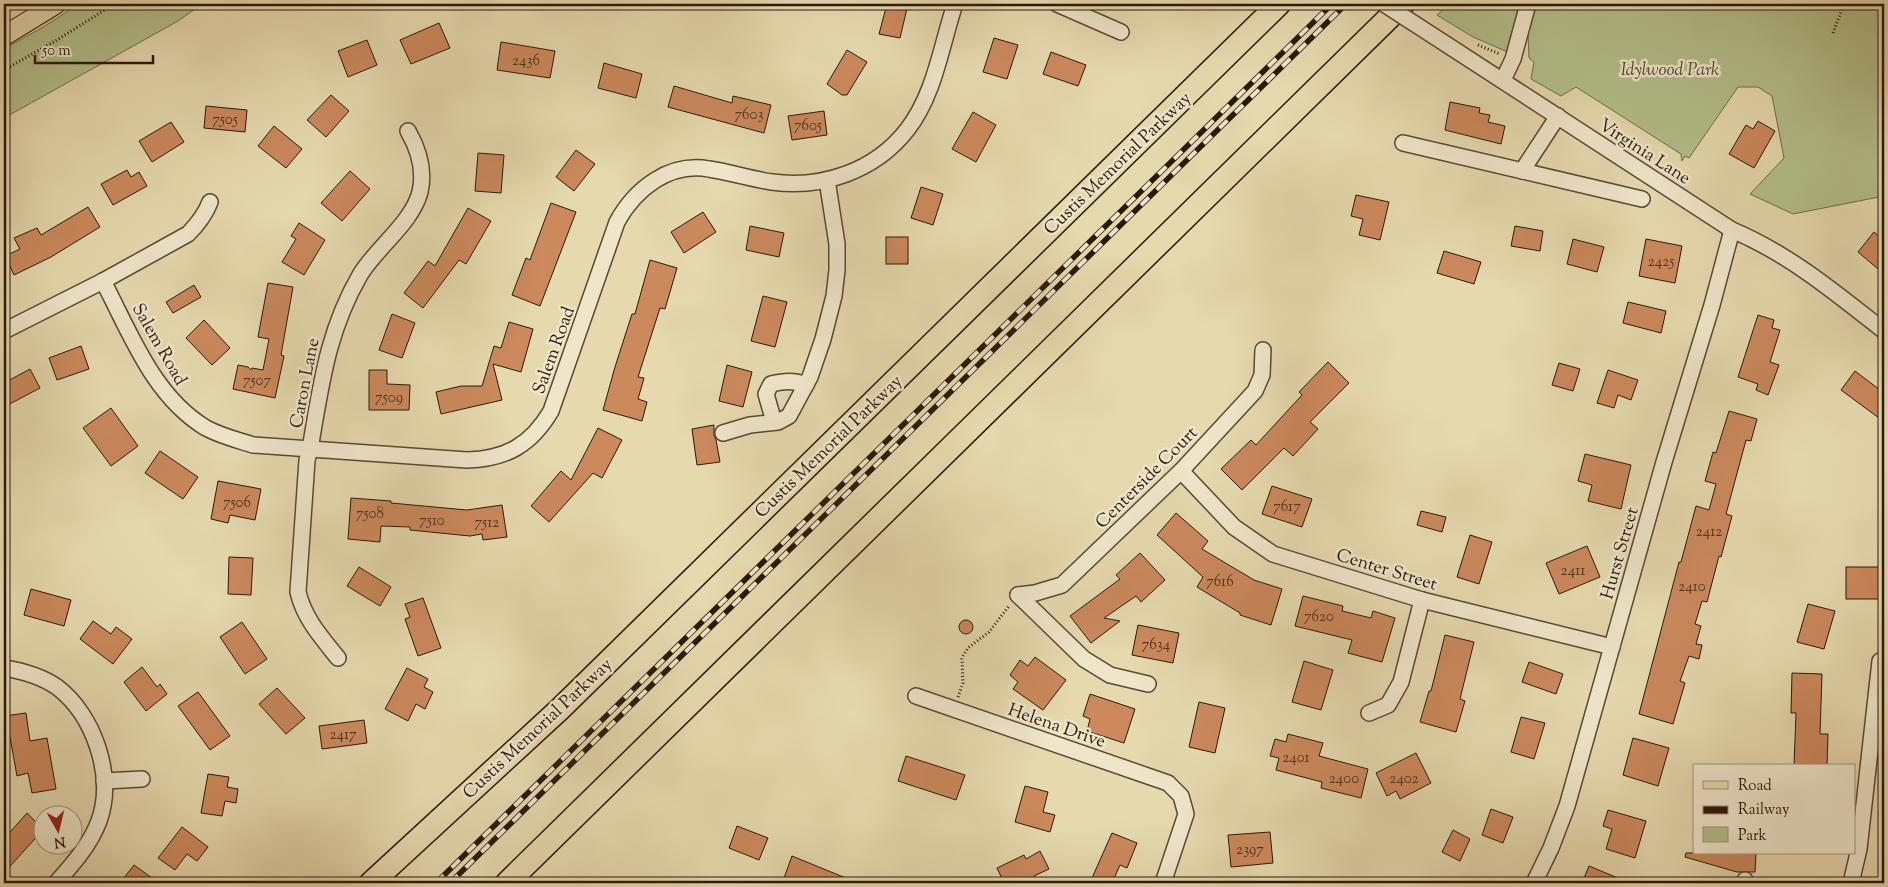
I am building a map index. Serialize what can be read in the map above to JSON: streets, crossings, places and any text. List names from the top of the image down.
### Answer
{
  "streets": {
    "highway": ["Custis Memorial Parkway"],
    "street": [
      "Virginia Lane",
      "Salem Road",
      "Caron Lane",
      "Centerside Court",
      "Hurst Street",
      "Center Street",
      "Helena Drive"
    ]
  },
  "crossings": [
    ["Virginia Lane", "Hurst Street"],
    ["Salem Road", "Caron Lane"],
    ["Centerside Court", "Center Street"],
    ["Hurst Street", "Center Street"]
  ],
  "parks": ["Idylwood Park"],
  "house_numbers": [
    "2436",
    "7603",
    "7505",
    "7605",
    "2425",
    "7507",
    "7509",
    "7506",
    "7617",
    "7508",
    "7510",
    "7512",
    "2412",
    "2411",
    "7616",
    "2410",
    "7620",
    "7634",
    "2417",
    "2401",
    "2400",
    "2402",
    "2397"
  ],
  "legend": ["Road", "Railway", "Park"],
  "scale_bar": "50 m",
  "north": "bottom"
}
